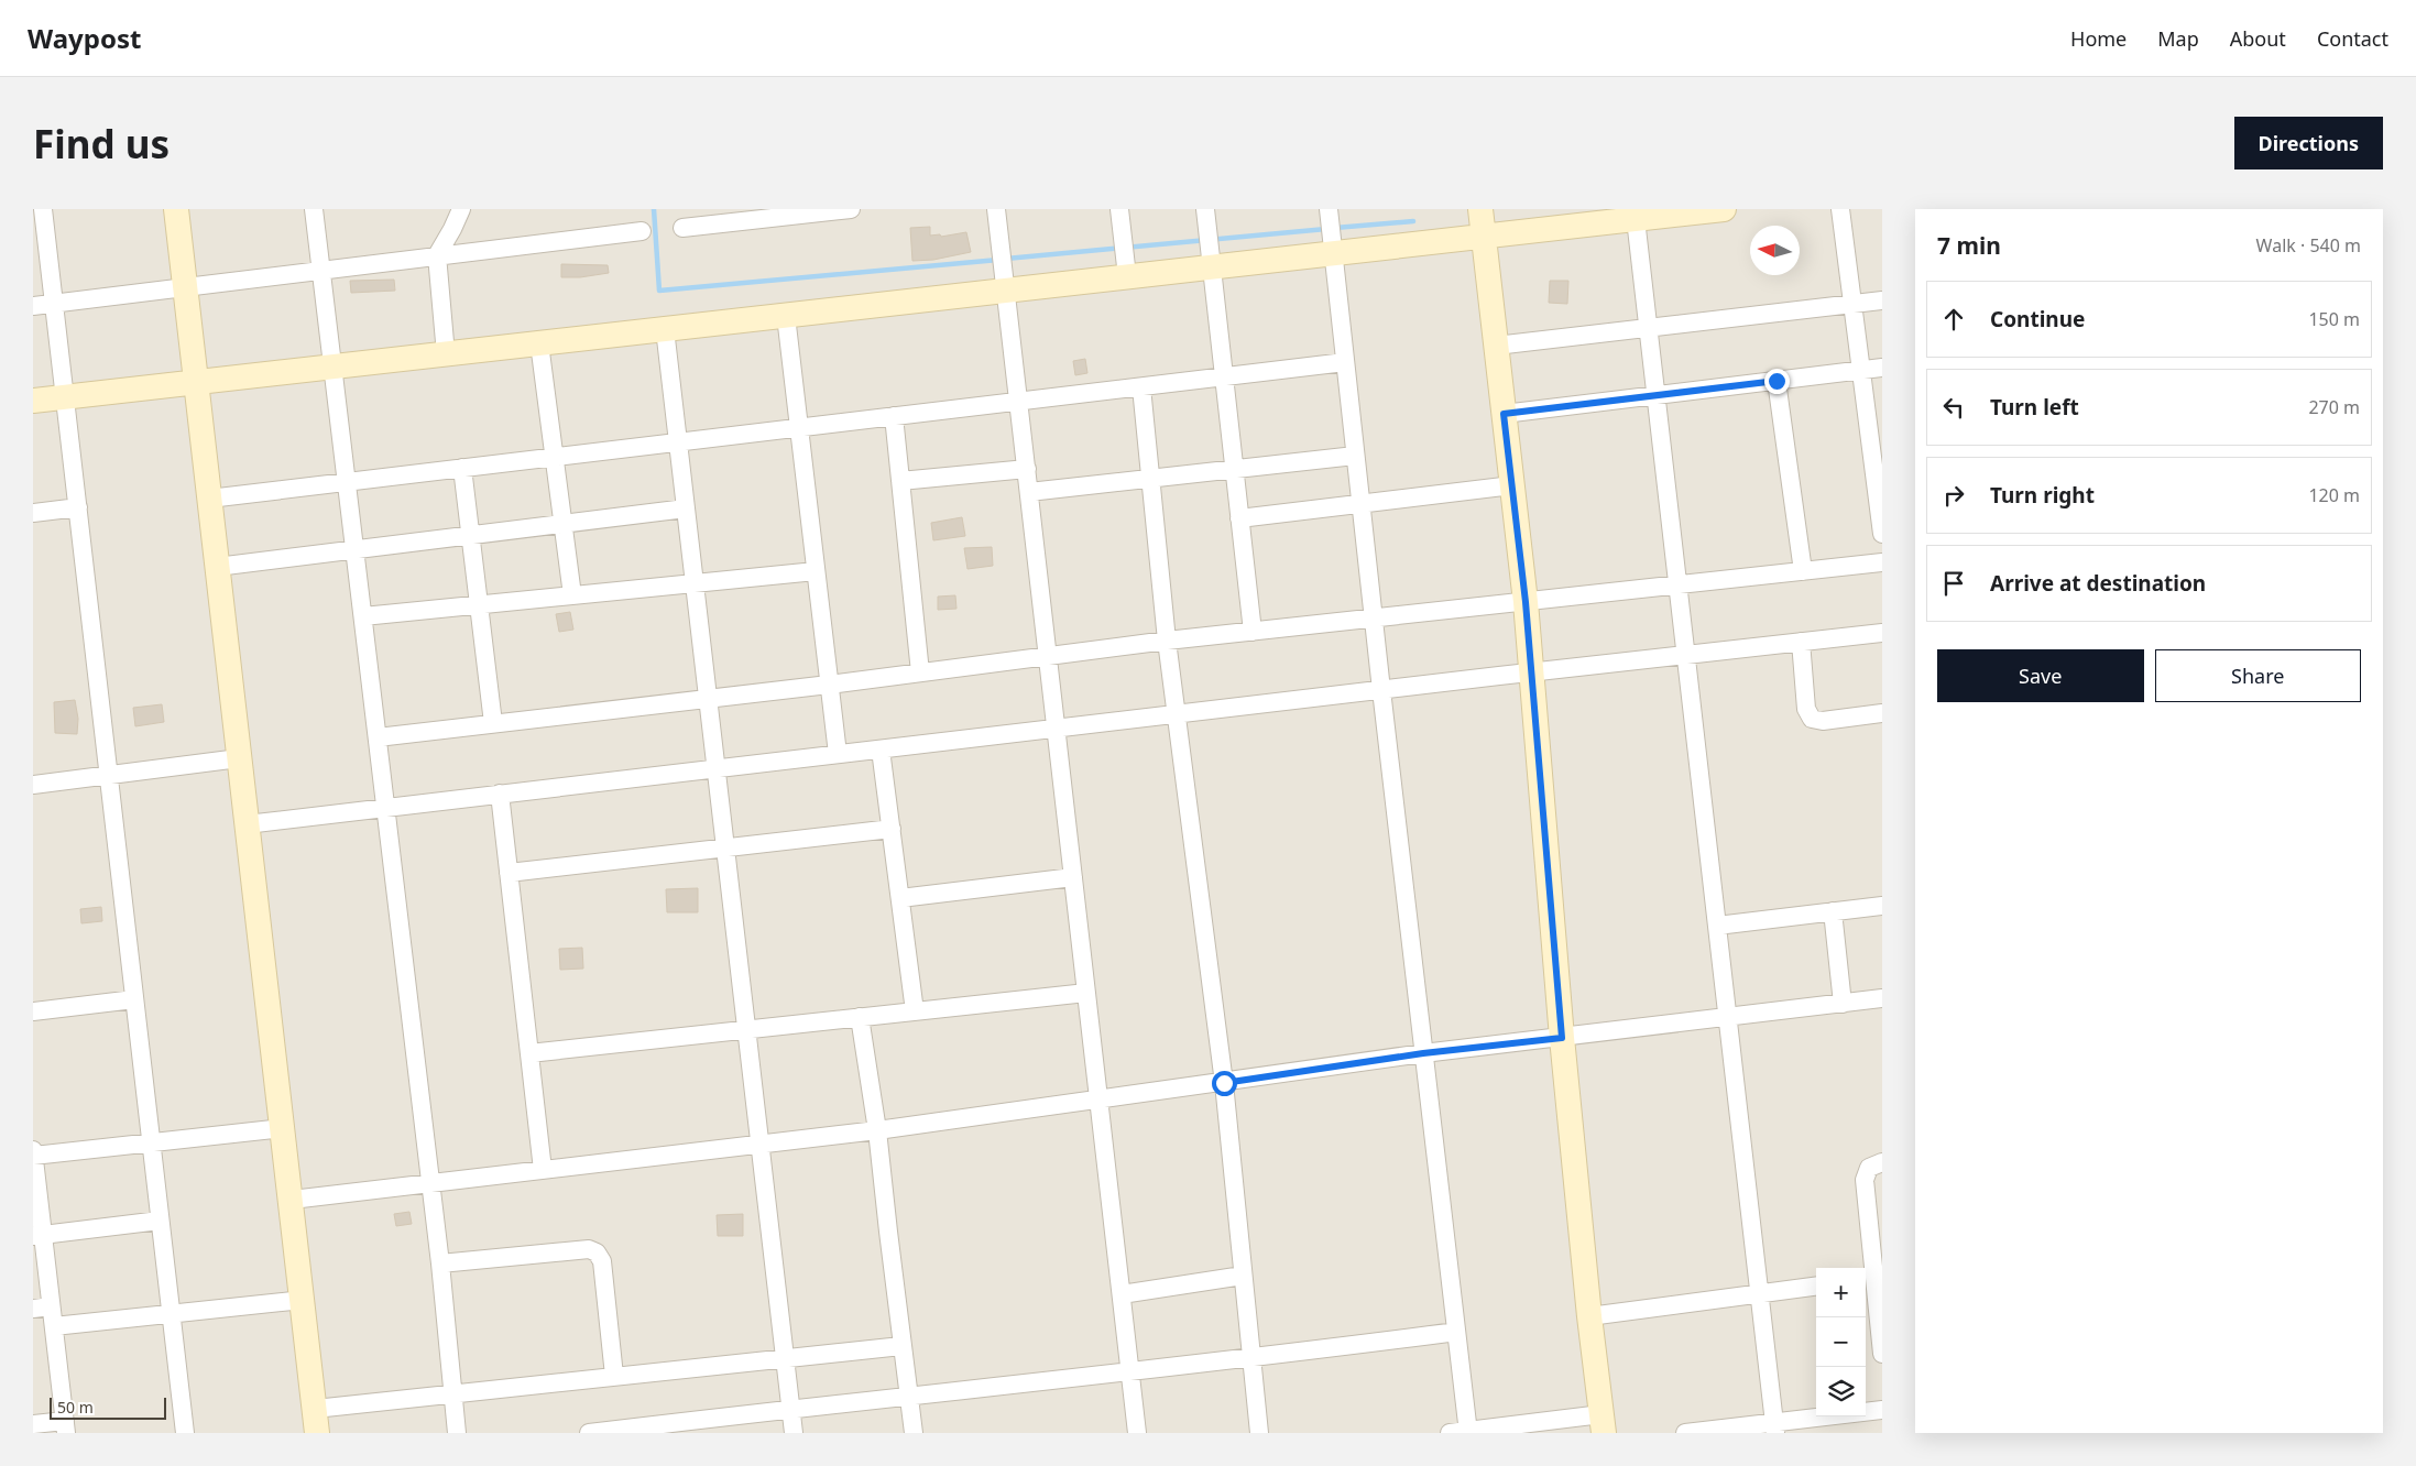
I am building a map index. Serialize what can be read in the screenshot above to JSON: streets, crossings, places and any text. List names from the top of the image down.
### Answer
{
  "scale_bar": "50 m",
  "north": "left",
  "page": {
    "header": "Waypost",
    "nav": [
      "Home",
      "Map",
      "About",
      "Contact"
    ],
    "buttons": [
      "Directions",
      ["Save", "Share"]
    ],
    "title": "Find us",
    "heading": ["7 min", "Walk · 540 m"],
    "list": [
      ["Continue", "150 m"],
      ["Turn left", "270 m"],
      ["Turn right", "120 m"],
      "Arrive at destination"
    ],
    "map_buttons": ["+", "−"],
    "scale": "50 m"
  }
}
